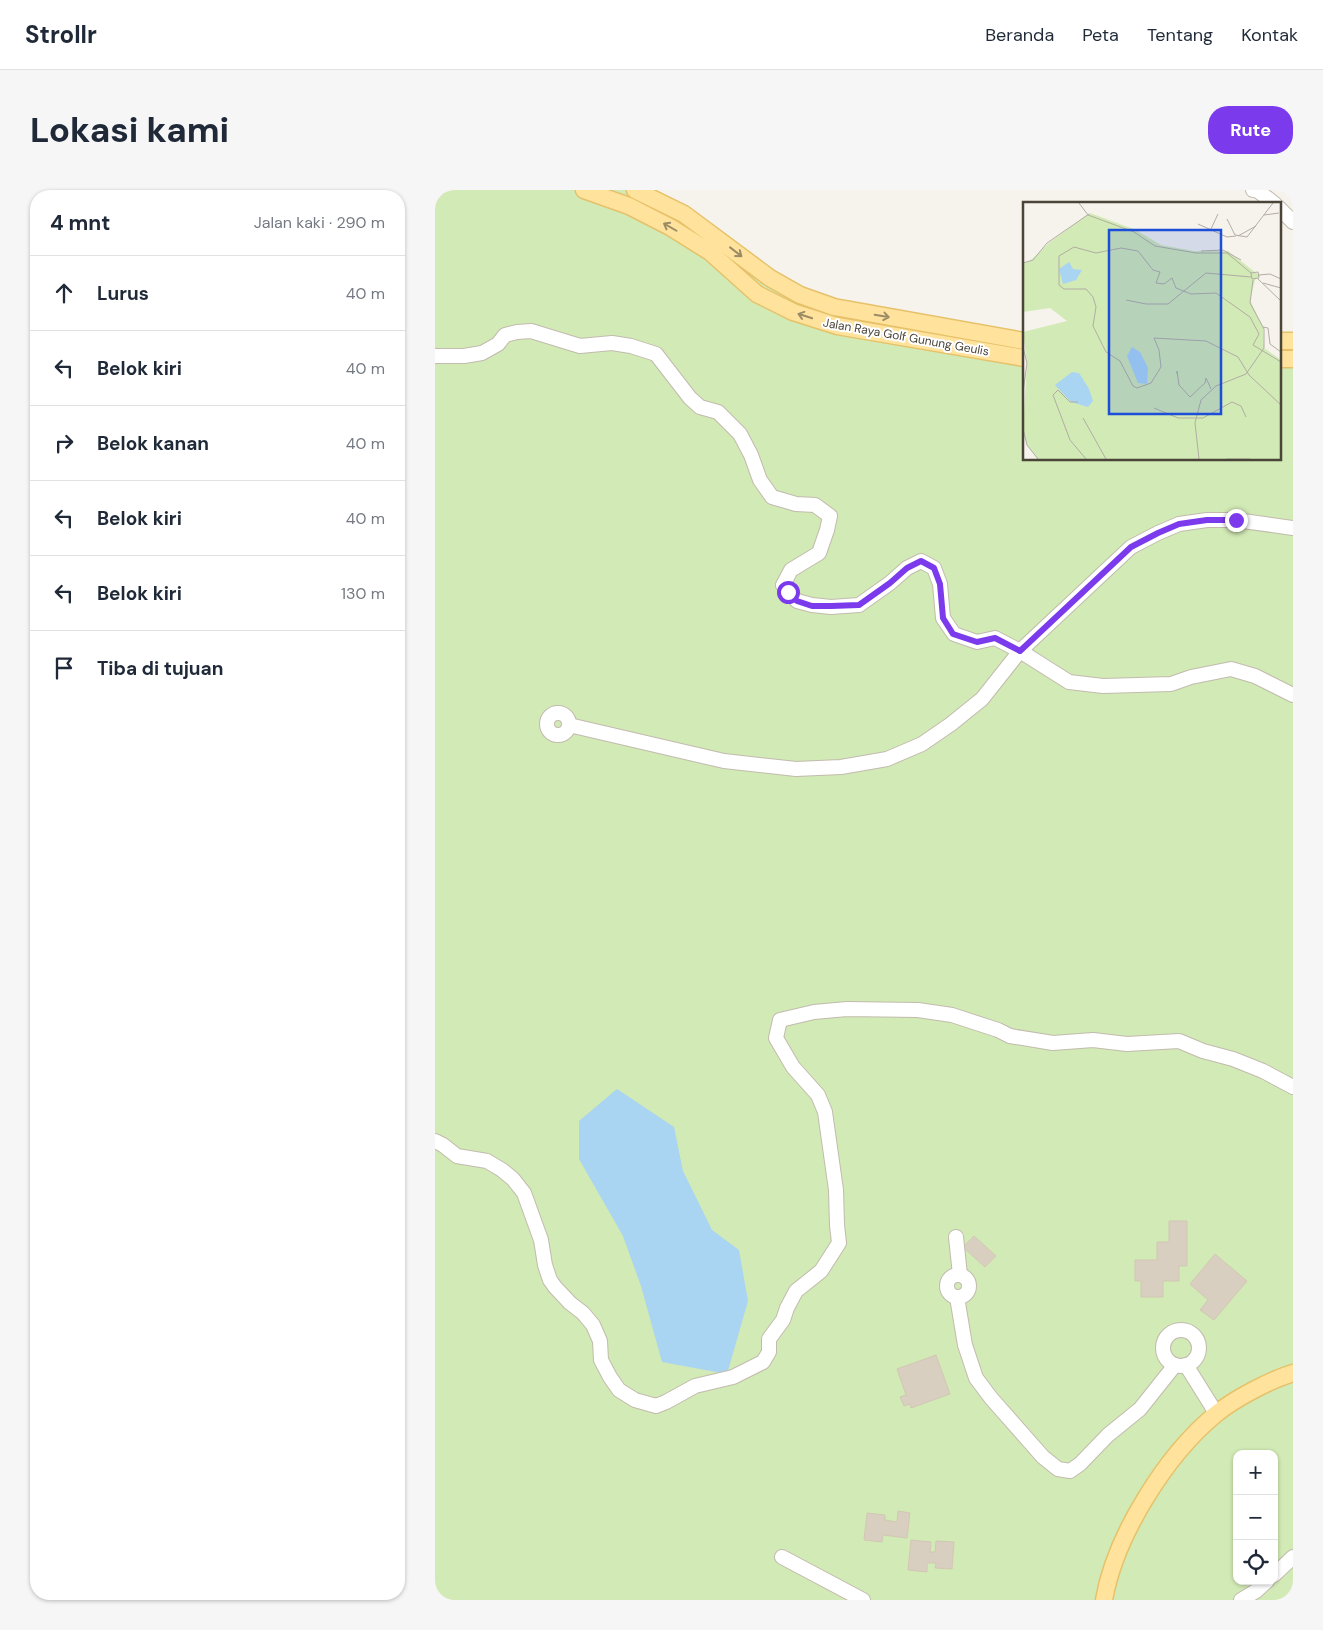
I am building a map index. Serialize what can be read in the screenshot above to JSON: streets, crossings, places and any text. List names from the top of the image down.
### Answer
{
  "streets": {
    "main road": ["Jalan Raya Golf Gunung Geulis"]
  },
  "page": {
    "header": "Strollr",
    "nav": [
      "Beranda",
      "Peta",
      "Tentang",
      "Kontak"
    ],
    "buttons": "Rute",
    "title": "Lokasi kami",
    "heading": ["4 mnt", "Jalan kaki · 290 m"],
    "list": [
      ["Lurus", "40 m"],
      ["Belok kiri", "40 m"],
      ["Belok kanan", "40 m"],
      ["Belok kiri", "40 m"],
      ["Belok kiri", "130 m"],
      "Tiba di tujuan"
    ],
    "map_buttons": ["+", "−"]
  }
}
